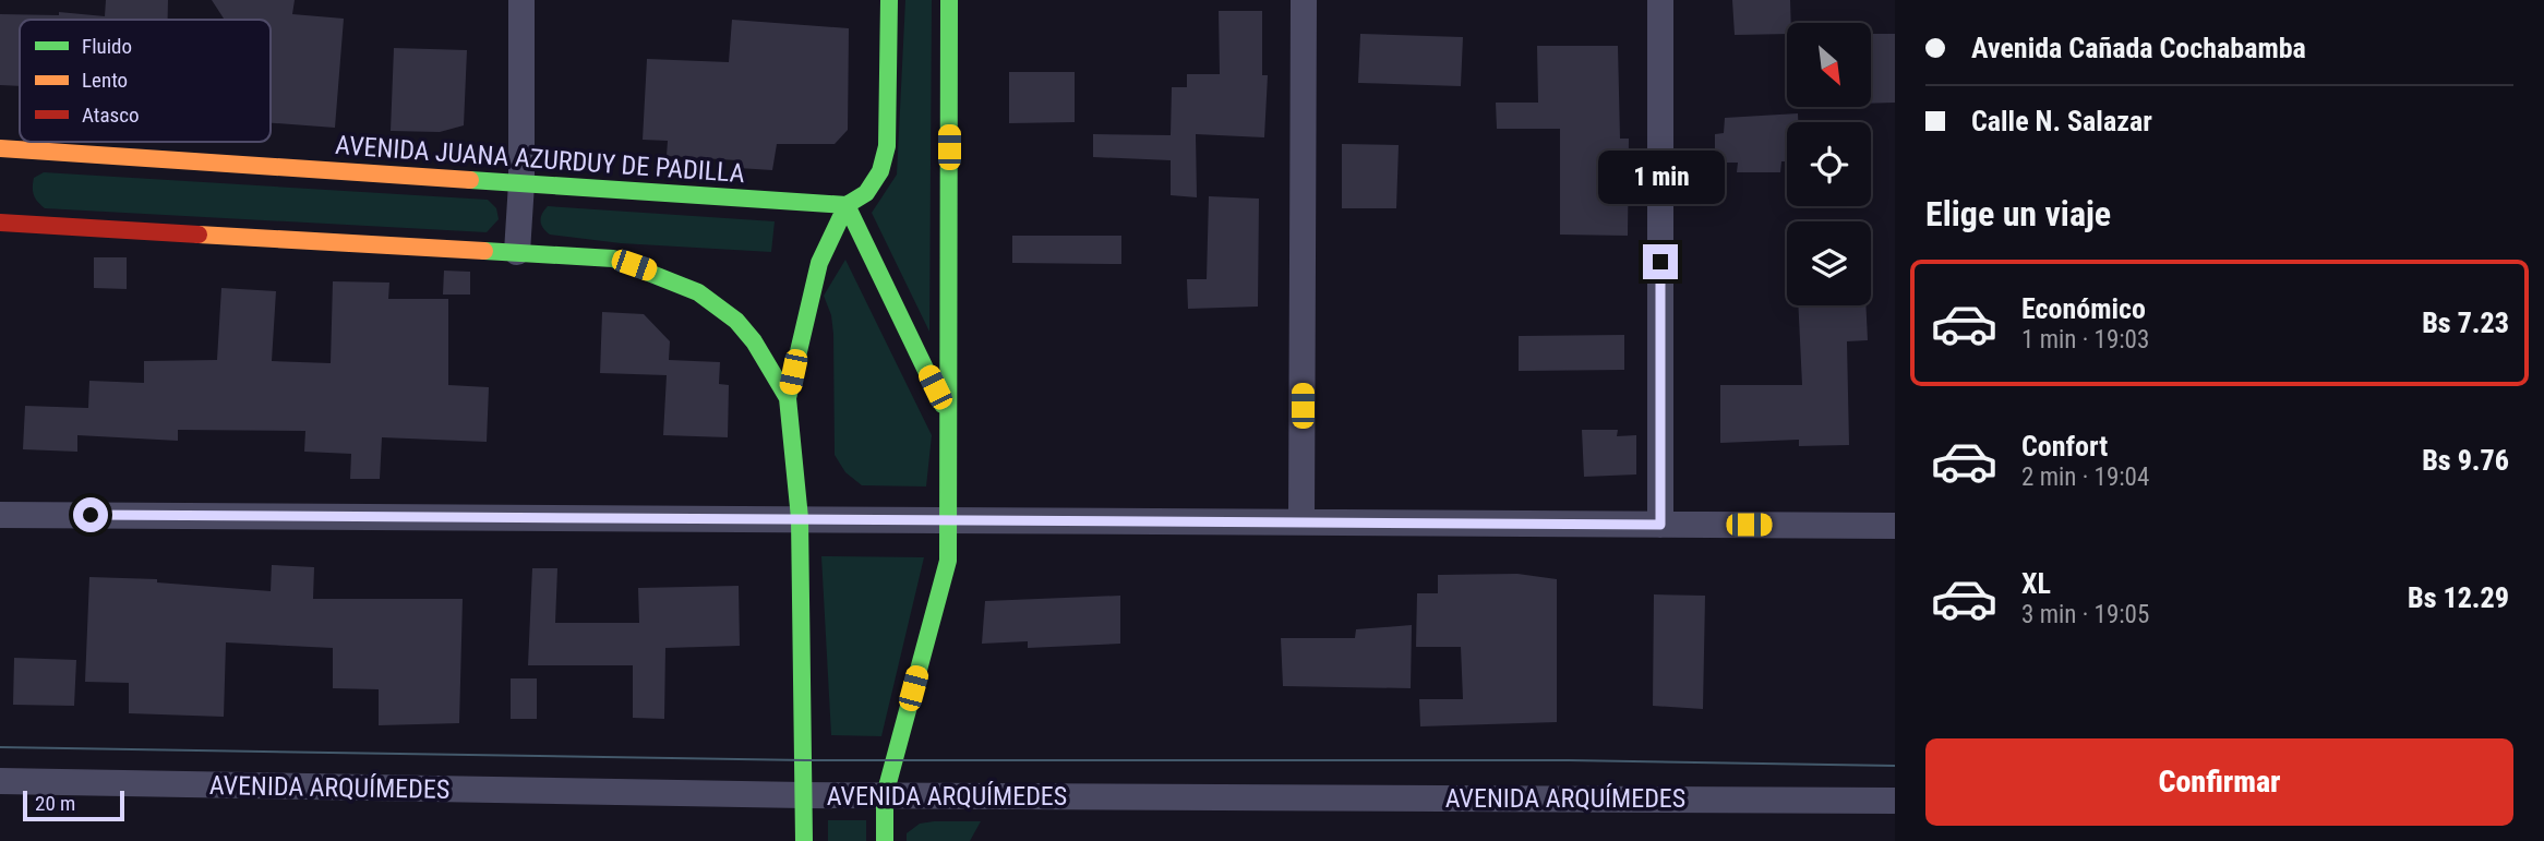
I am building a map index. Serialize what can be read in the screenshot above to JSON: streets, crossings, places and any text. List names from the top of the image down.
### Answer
{
  "streets": {
    "main road": ["AVENIDA JUANA AZURDUY DE PADILLA"],
    "street": ["AVENIDA ARQUÍMEDES"]
  },
  "legend": ["Fluido", "Lento", "Atasco"],
  "scale_bar": "20 m",
  "north": "bottom right",
  "page": {
    "banner": ["Avenida Cañada Cochabamba", "Calle N. Salazar"],
    "bubble": "1 min",
    "heading": "Elige un viaje",
    "list": [
      {
        "name": "Económico",
        "note": "1 min · 19:03",
        "value": "Bs 7.23"
      },
      {
        "name": "Confort",
        "note": "2 min · 19:04",
        "value": "Bs 9.76"
      },
      {
        "name": "XL",
        "note": "3 min · 19:05",
        "value": "Bs 12.29"
      }
    ],
    "buttons": "Confirmar",
    "scale": "20 m"
  }
}
